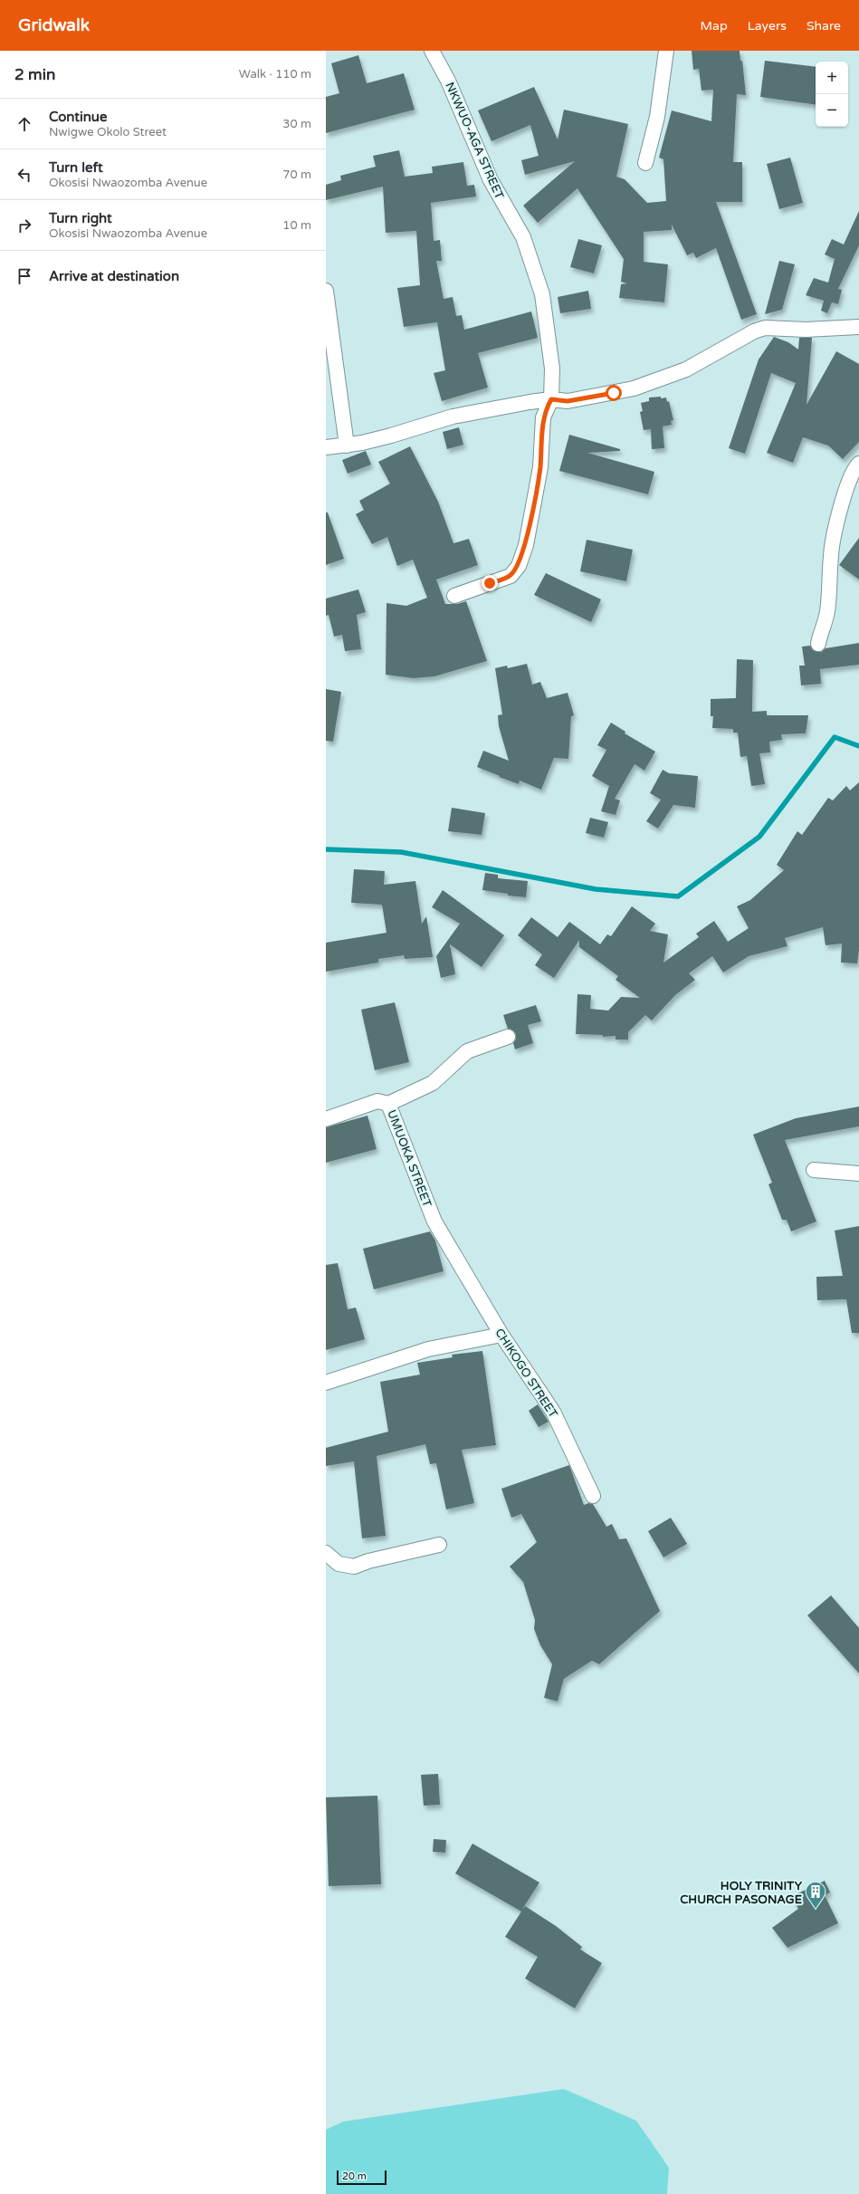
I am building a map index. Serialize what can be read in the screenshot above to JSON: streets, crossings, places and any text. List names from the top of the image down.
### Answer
{
  "streets": {
    "street": ["NKWUO-AGA STREET", "UMUOKA STREET", "CHIKOGO STREET"]
  },
  "crossings": [
    ["UMUOKA STREET", "CHIKOGO STREET"]
  ],
  "places": {
    "building": ["HOLY TRINITY CHURCH PASONAGE"]
  },
  "scale_bar": "20 m",
  "page": {
    "header": "Gridwalk",
    "nav": ["Map", "Layers", "Share"],
    "heading": ["2 min", "Walk · 110 m"],
    "map_buttons": ["+", "−"],
    "list": [
      ["Continue", "Nwigwe Okolo Street", "30 m"],
      ["Turn left", "Okosisi Nwaozomba Avenue", "70 m"],
      ["Turn right", "Okosisi Nwaozomba Avenue", "10 m"],
      "Arrive at destination"
    ],
    "scale": "20 m"
  }
}
